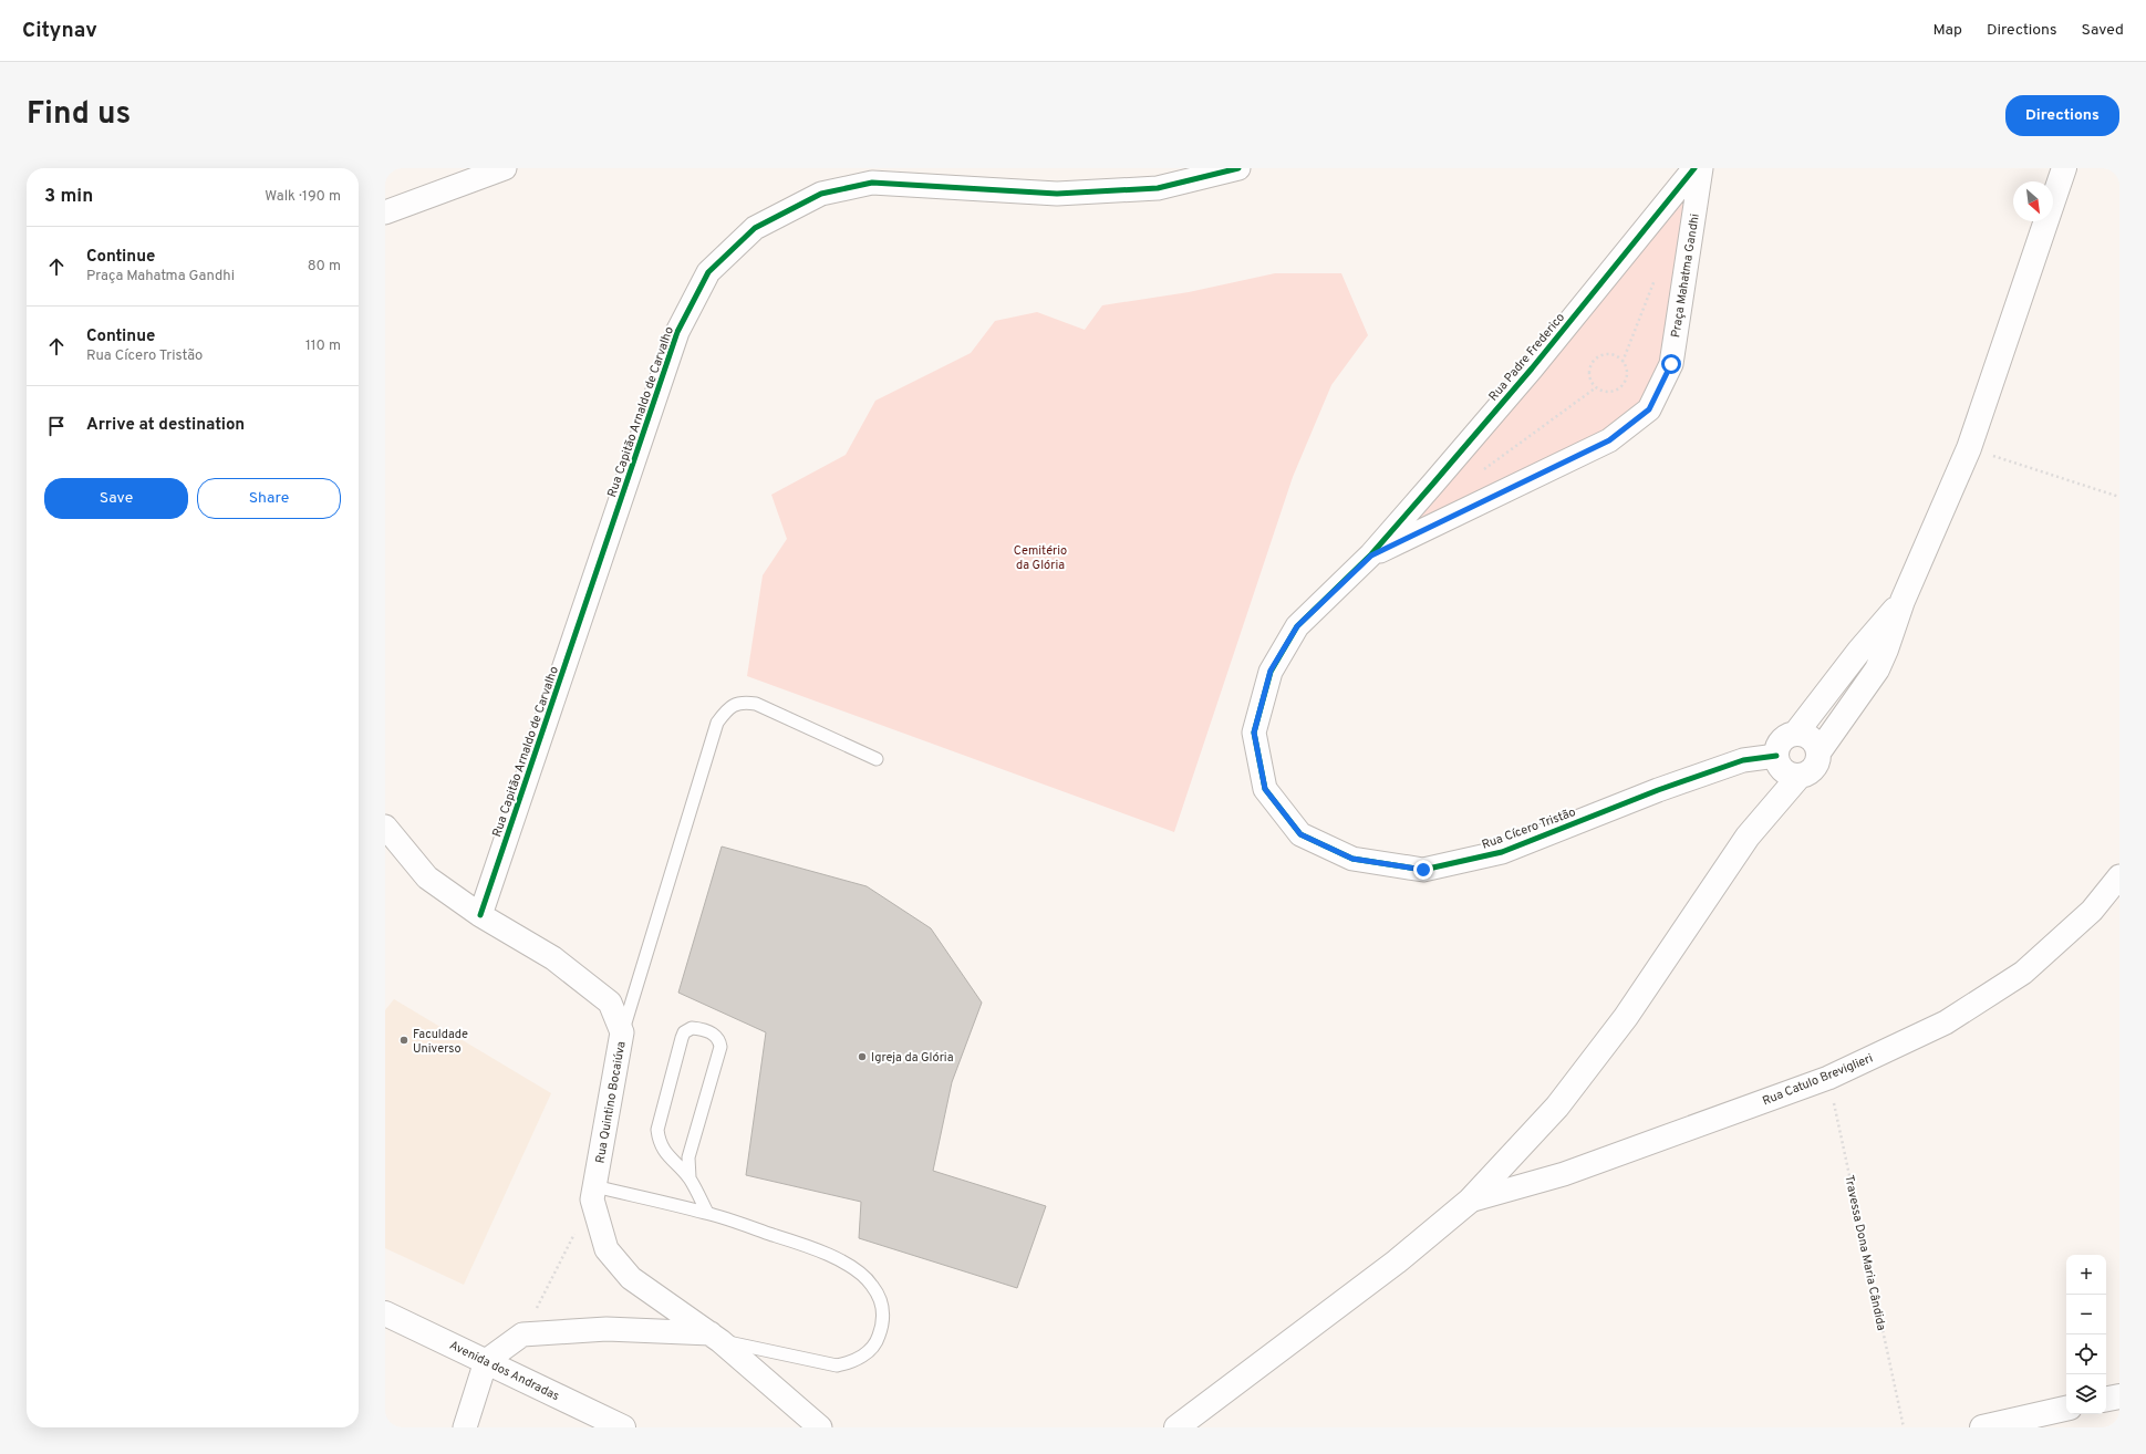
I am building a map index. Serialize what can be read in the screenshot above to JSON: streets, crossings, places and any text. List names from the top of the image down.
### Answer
{
  "streets": {
    "main road": ["Avenida dos Andradas"],
    "street": [
      "Praça Mahatma Gandhi",
      "Rua Padre Frederico",
      "Rua Capitão Arnaldo de Carvalho",
      "Rua Cícero Tristão",
      "Rua Catulo Breviglieri",
      "Rua Quintino Bocaiúva"
    ],
    "path": ["Travessa Dona Maria Cândida"]
  },
  "crossings": [
    ["Praça Mahatma Gandhi", "Rua Padre Frederico"],
    ["Praça Mahatma Gandhi", "Rua Cícero Tristão"],
    ["Rua Padre Frederico", "Rua Cícero Tristão"],
    ["Rua Capitão Arnaldo de Carvalho", "Rua Quintino Bocaiúva"],
    ["Rua Catulo Breviglieri", "Travessa Dona Maria Cândida"]
  ],
  "parks": ["Cemitério da Glória"],
  "places": ["Faculdade Universo", "Igreja da Glória"],
  "north": "bottom right",
  "page": {
    "header": "Citynav",
    "nav": ["Map", "Directions", "Saved"],
    "title": "Find us",
    "buttons": [
      "Directions",
      ["Save", "Share"]
    ],
    "heading": ["3 min", "Walk · 190 m"],
    "list": [
      ["Continue", "Praça Mahatma Gandhi", "80 m"],
      ["Continue", "Rua Cícero Tristão", "110 m"],
      "Arrive at destination"
    ],
    "map_buttons": ["+", "−"]
  }
}
